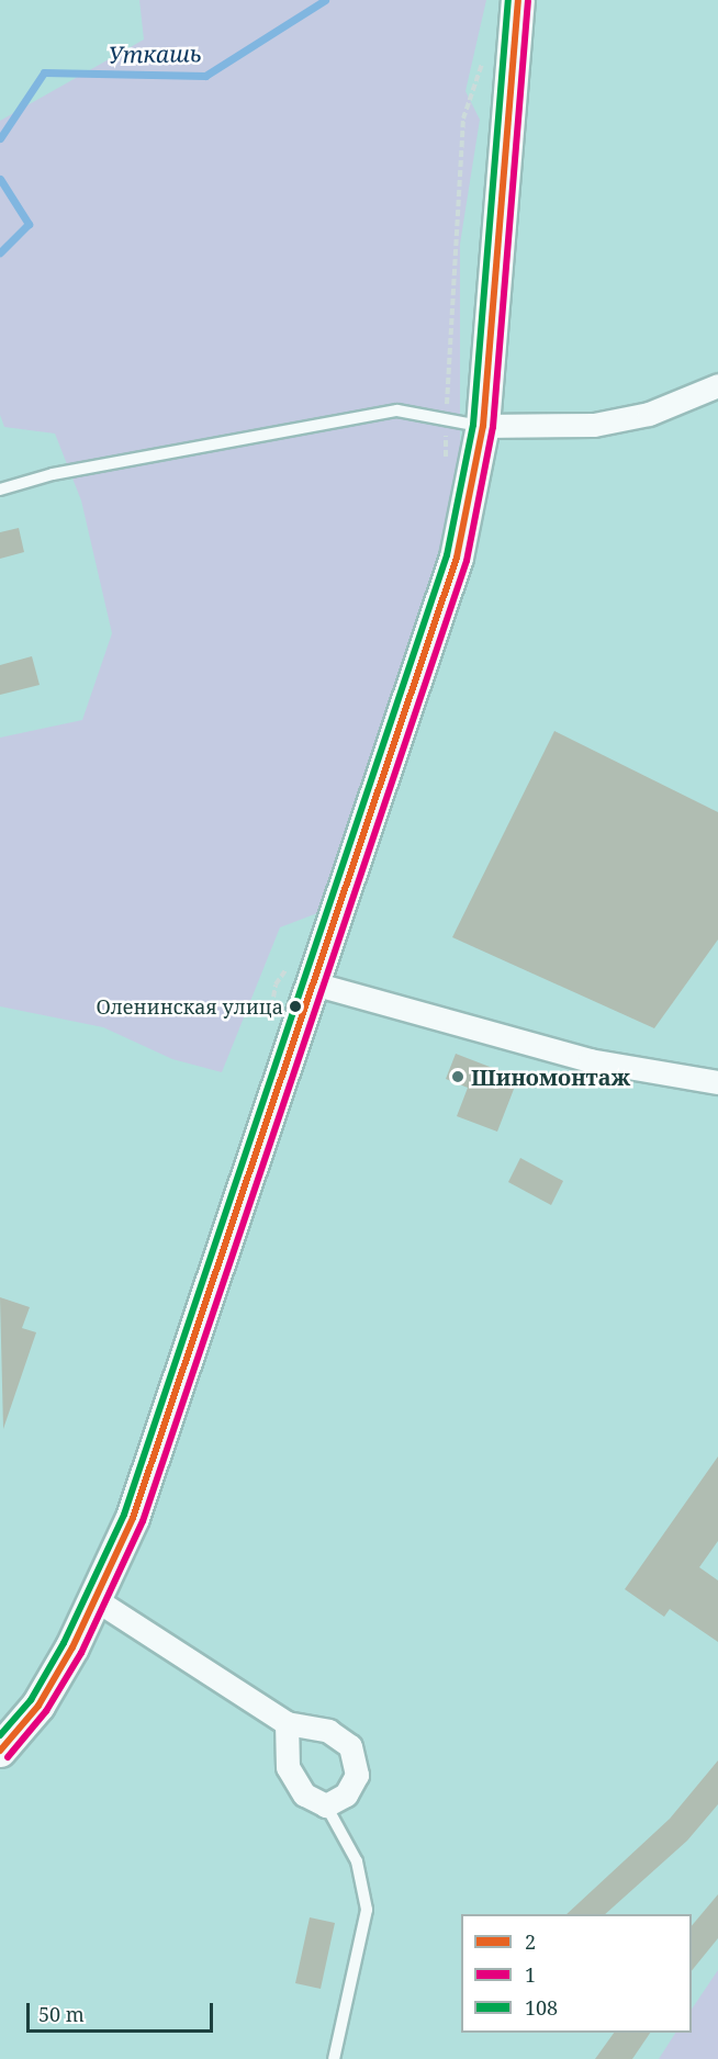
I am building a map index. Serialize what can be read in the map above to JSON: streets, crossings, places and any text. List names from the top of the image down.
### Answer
{
  "water": ["Уткашь"],
  "places": ["Оленинская улица", "Шиномонтаж"],
  "lines": ["transit line 2", "transit line 108", "transit line 1"],
  "legend": ["2", "1", "108"],
  "scale_bar": "50 m"
}
